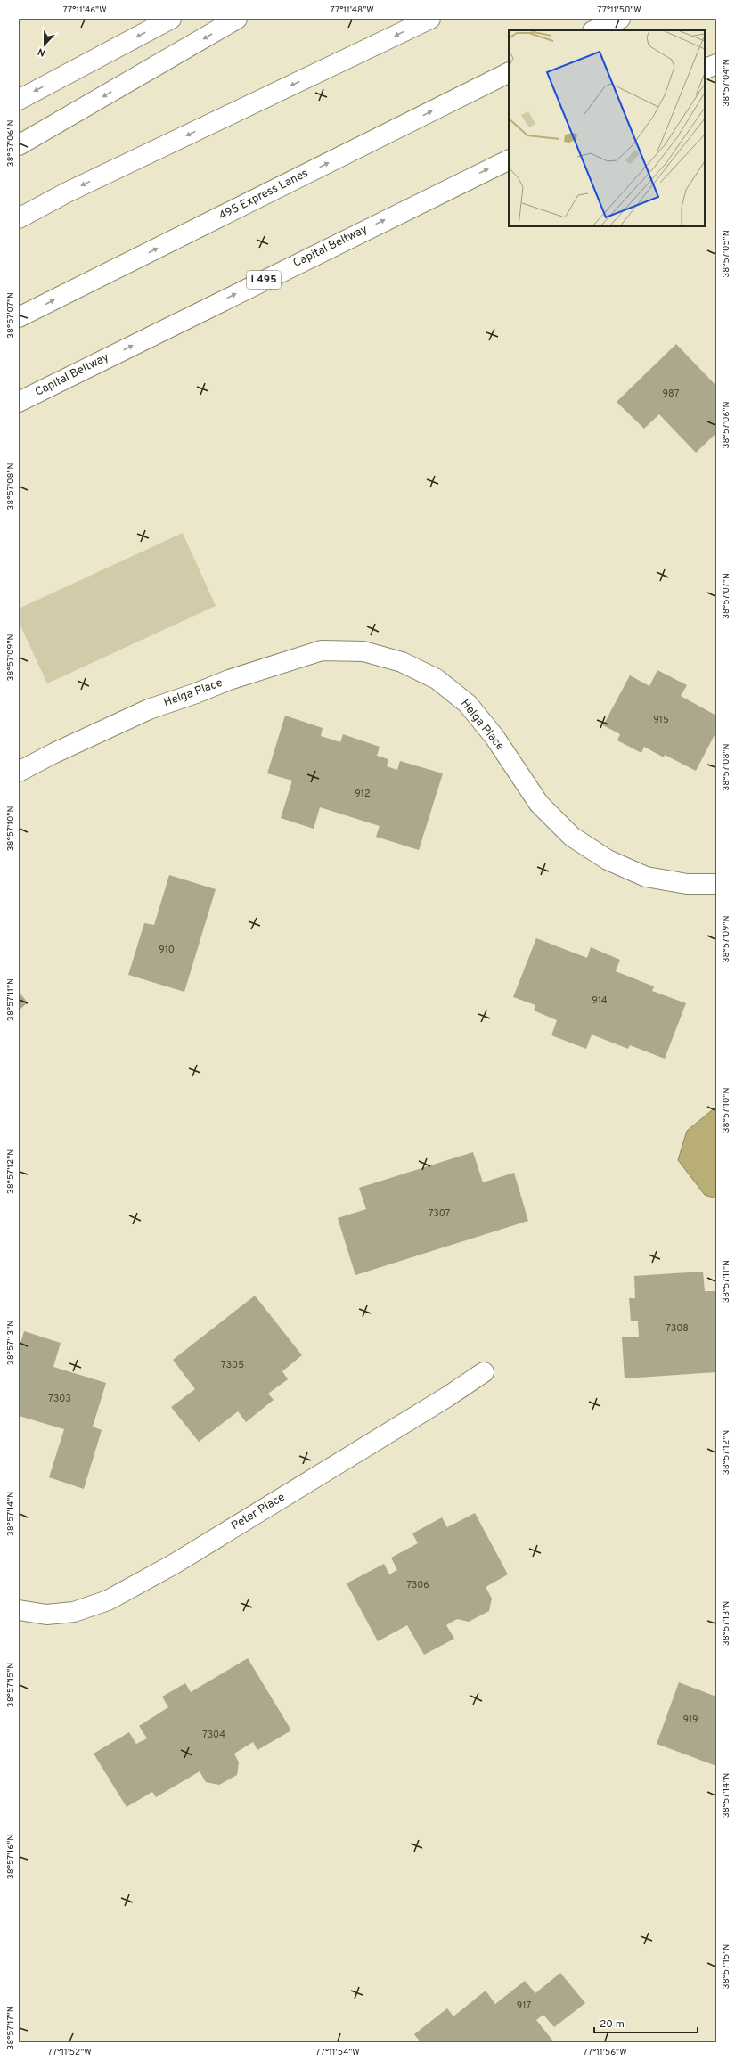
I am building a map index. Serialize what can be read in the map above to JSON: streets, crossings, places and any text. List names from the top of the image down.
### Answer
{
  "streets": {
    "main road": [
      "495 Express Lanes",
      "Capital Beltway",
      "I 495",
      "Helga Place",
      "Peter Place"
    ]
  },
  "house_numbers": [
    "987",
    "915",
    "912",
    "910",
    "914",
    "7307",
    "7308",
    "7305",
    "7303",
    "7306",
    "919",
    "7304",
    "917"
  ],
  "scale_bar": "20 m",
  "north": "bottom",
  "coordinates": [
    "77°11'46\"W",
    "77°11'48\"W",
    "77°11'50\"W",
    "38°57'04\"N",
    "38°57'06\"N",
    "38°57'05\"N",
    "38°57'07\"N",
    "38°57'08\"N",
    "38°57'09\"N",
    "38°57'10\"N",
    "38°57'11\"N",
    "38°57'12\"N",
    "38°57'13\"N",
    "38°57'14\"N",
    "38°57'15\"N",
    "38°57'16\"N",
    "38°57'17\"N",
    "77°11'52\"W",
    "77°11'54\"W",
    "77°11'56\"W"
  ]
}
